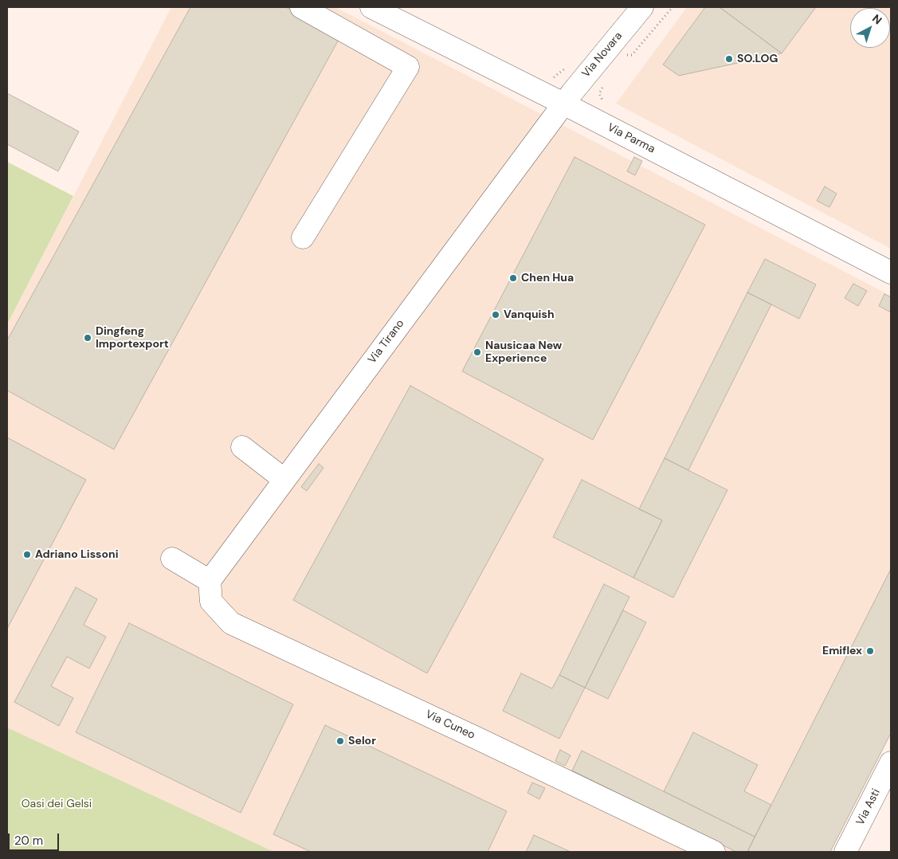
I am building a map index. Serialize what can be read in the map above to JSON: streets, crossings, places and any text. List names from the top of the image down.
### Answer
{
  "streets": {
    "street": [
      "Via Novara",
      "Via Parma",
      "Via Tirano",
      "Via Cuneo",
      "Via Asti"
    ]
  },
  "crossings": [
    ["Via Novara", "Via Parma"],
    ["Via Novara", "Via Tirano"],
    ["Via Parma", "Via Tirano"],
    ["Via Tirano", "Via Cuneo"]
  ],
  "parks": ["Oasi dei Gelsi"],
  "places": [
    "SO.LOG",
    "Chen Hua",
    "Vanquish",
    "Dingfeng Importexport",
    "Nausicaa New Experience",
    "Adriano Lissoni",
    "Emiflex",
    "Selor"
  ],
  "scale_bar": "20 m",
  "north": "top right"
}
